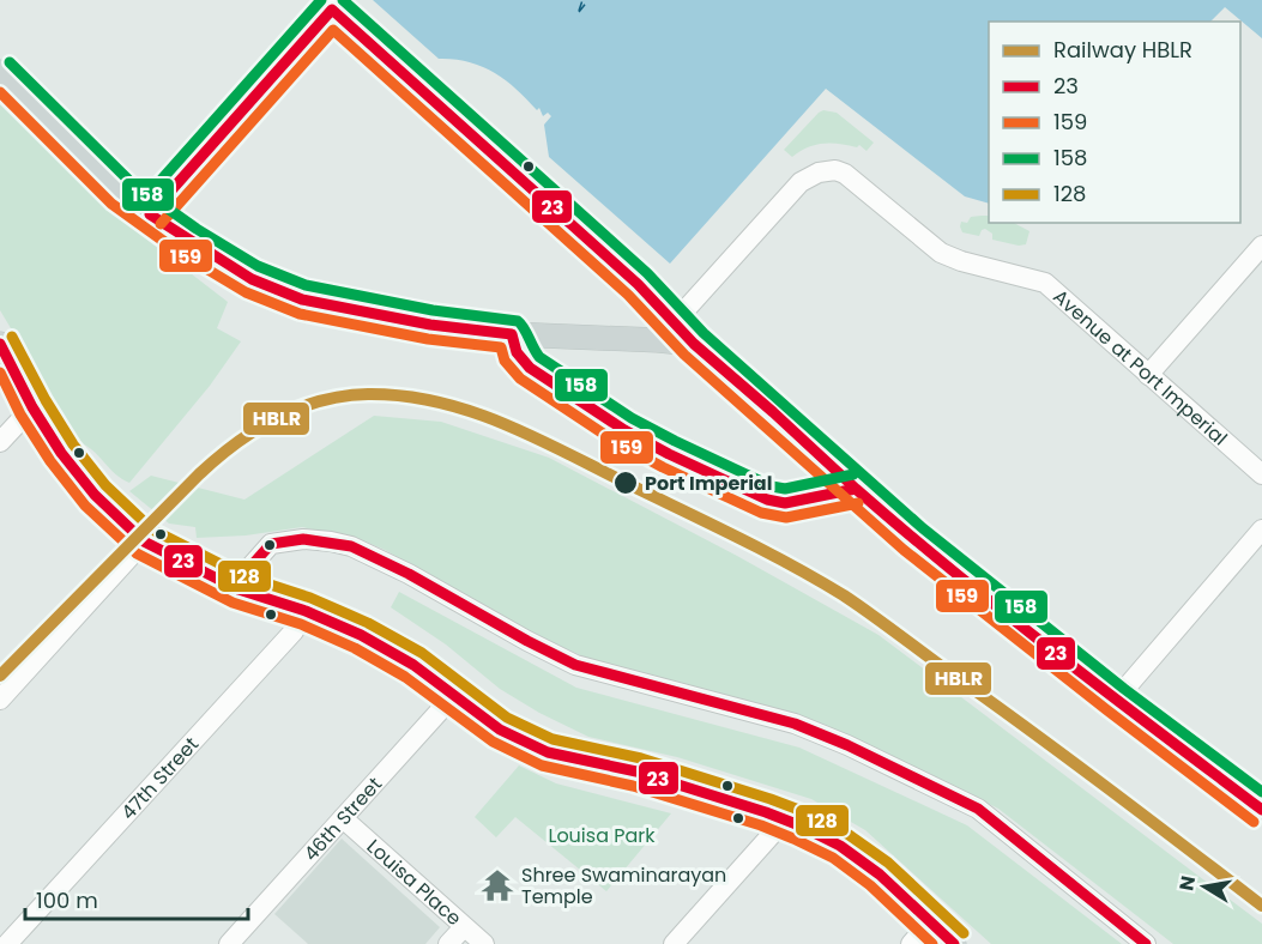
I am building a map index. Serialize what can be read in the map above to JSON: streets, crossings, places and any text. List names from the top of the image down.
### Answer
{
  "streets": {
    "street": [
      "Avenue at Port Imperial",
      "47th Street",
      "46th Street",
      "Louisa Place"
    ]
  },
  "crossings": [
    ["46th Street", "Louisa Place"]
  ],
  "parks": ["Louisa Park"],
  "places": {
    "other": ["Port Imperial"],
    "temple": ["Shree Swaminarayan Temple"]
  },
  "lines": [
    "transit line 158",
    "transit line 23",
    "transit line 159",
    "transit line 128",
    "rail line HBLR"
  ],
  "legend": [
    "Railway HBLR",
    "23",
    "159",
    "158",
    "128"
  ],
  "scale_bar": "100 m",
  "north": "left"
}
